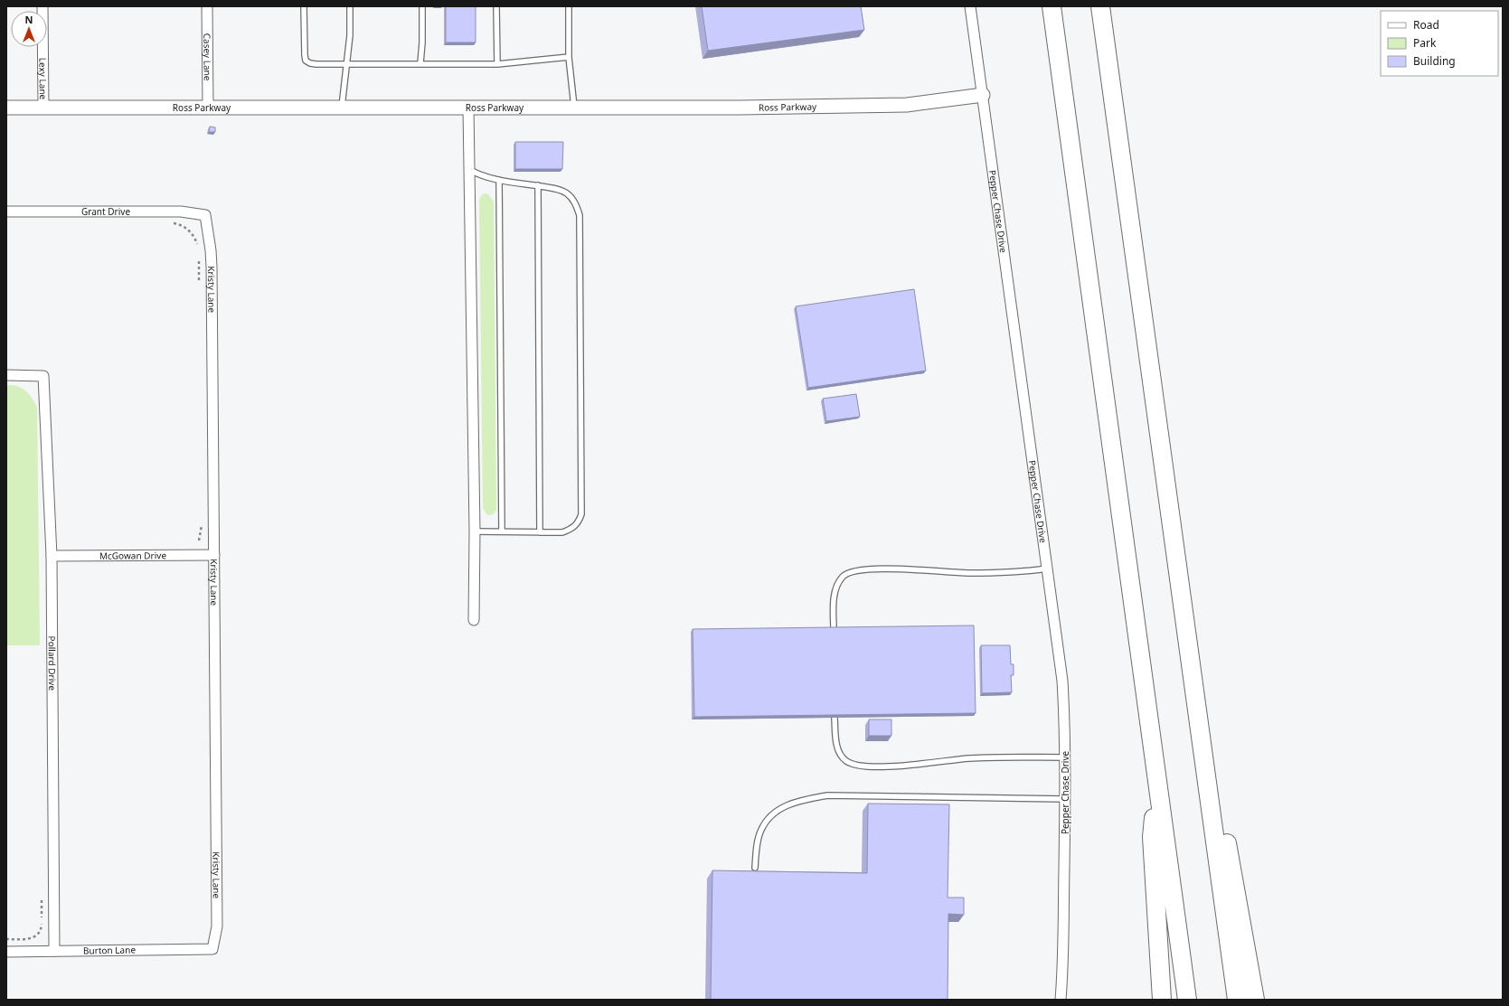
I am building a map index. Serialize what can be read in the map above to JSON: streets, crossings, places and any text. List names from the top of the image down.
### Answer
{
  "streets": {
    "street": [
      "Casey Lane",
      "Lexy Lane",
      "Ross Parkway",
      "Grant Drive",
      "Pepper Chase Drive",
      "Kristy Lane",
      "McGowan Drive",
      "Pollard Drive",
      "Burton Lane"
    ]
  },
  "crossings": [
    ["Casey Lane", "Ross Parkway"],
    ["Lexy Lane", "Ross Parkway"],
    ["Ross Parkway", "Pepper Chase Drive"],
    ["Grant Drive", "Kristy Lane"],
    ["Kristy Lane", "McGowan Drive"],
    ["Kristy Lane", "Burton Lane"],
    ["McGowan Drive", "Pollard Drive"],
    ["Pollard Drive", "Burton Lane"]
  ],
  "legend": ["Road", "Park", "Building"],
  "north": "top"
}
